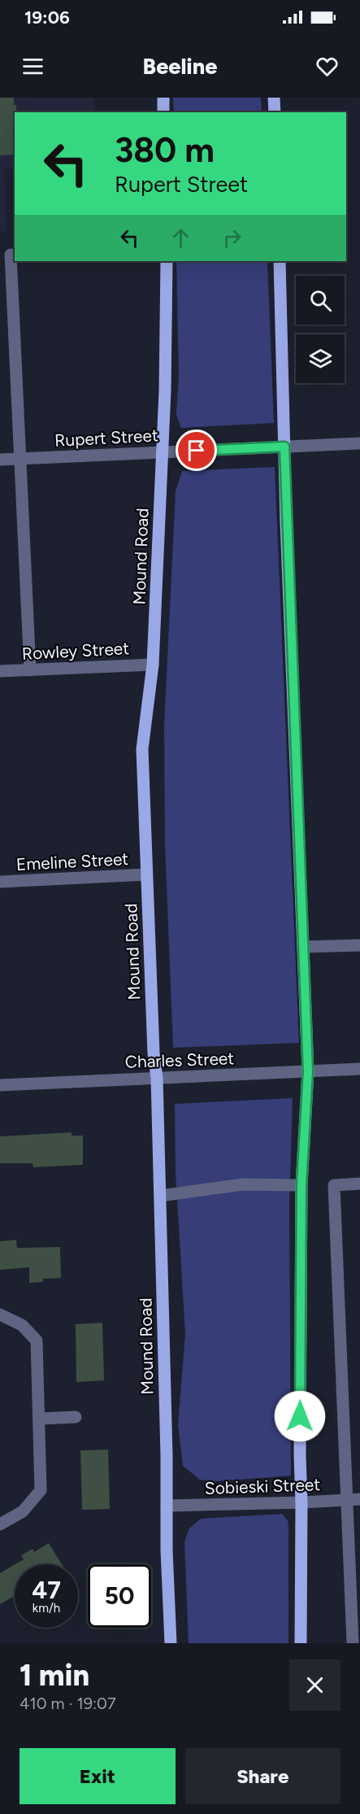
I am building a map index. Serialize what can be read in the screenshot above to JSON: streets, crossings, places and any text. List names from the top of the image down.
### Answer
{
  "streets": {
    "main road": ["Mound Road"],
    "street": [
      "Rupert Street",
      "Rowley Street",
      "Emeline Street",
      "Charles Street",
      "Sobieski Street"
    ]
  },
  "crossings": [
    ["Rupert Street", "Mound Road"],
    ["Mound Road", "Rowley Street"],
    ["Mound Road", "Emeline Street"],
    ["Mound Road", "Charles Street"],
    ["Mound Road", "Sobieski Street"]
  ],
  "page": {
    "status": "19:06",
    "header": "Beeline",
    "turn": ["380 m", "Rupert Street"],
    "speed": "47 km/h",
    "limit": "50",
    "heading": ["1 min", "410 m · 19:07"],
    "buttons": ["Exit", "Share"]
  }
}
